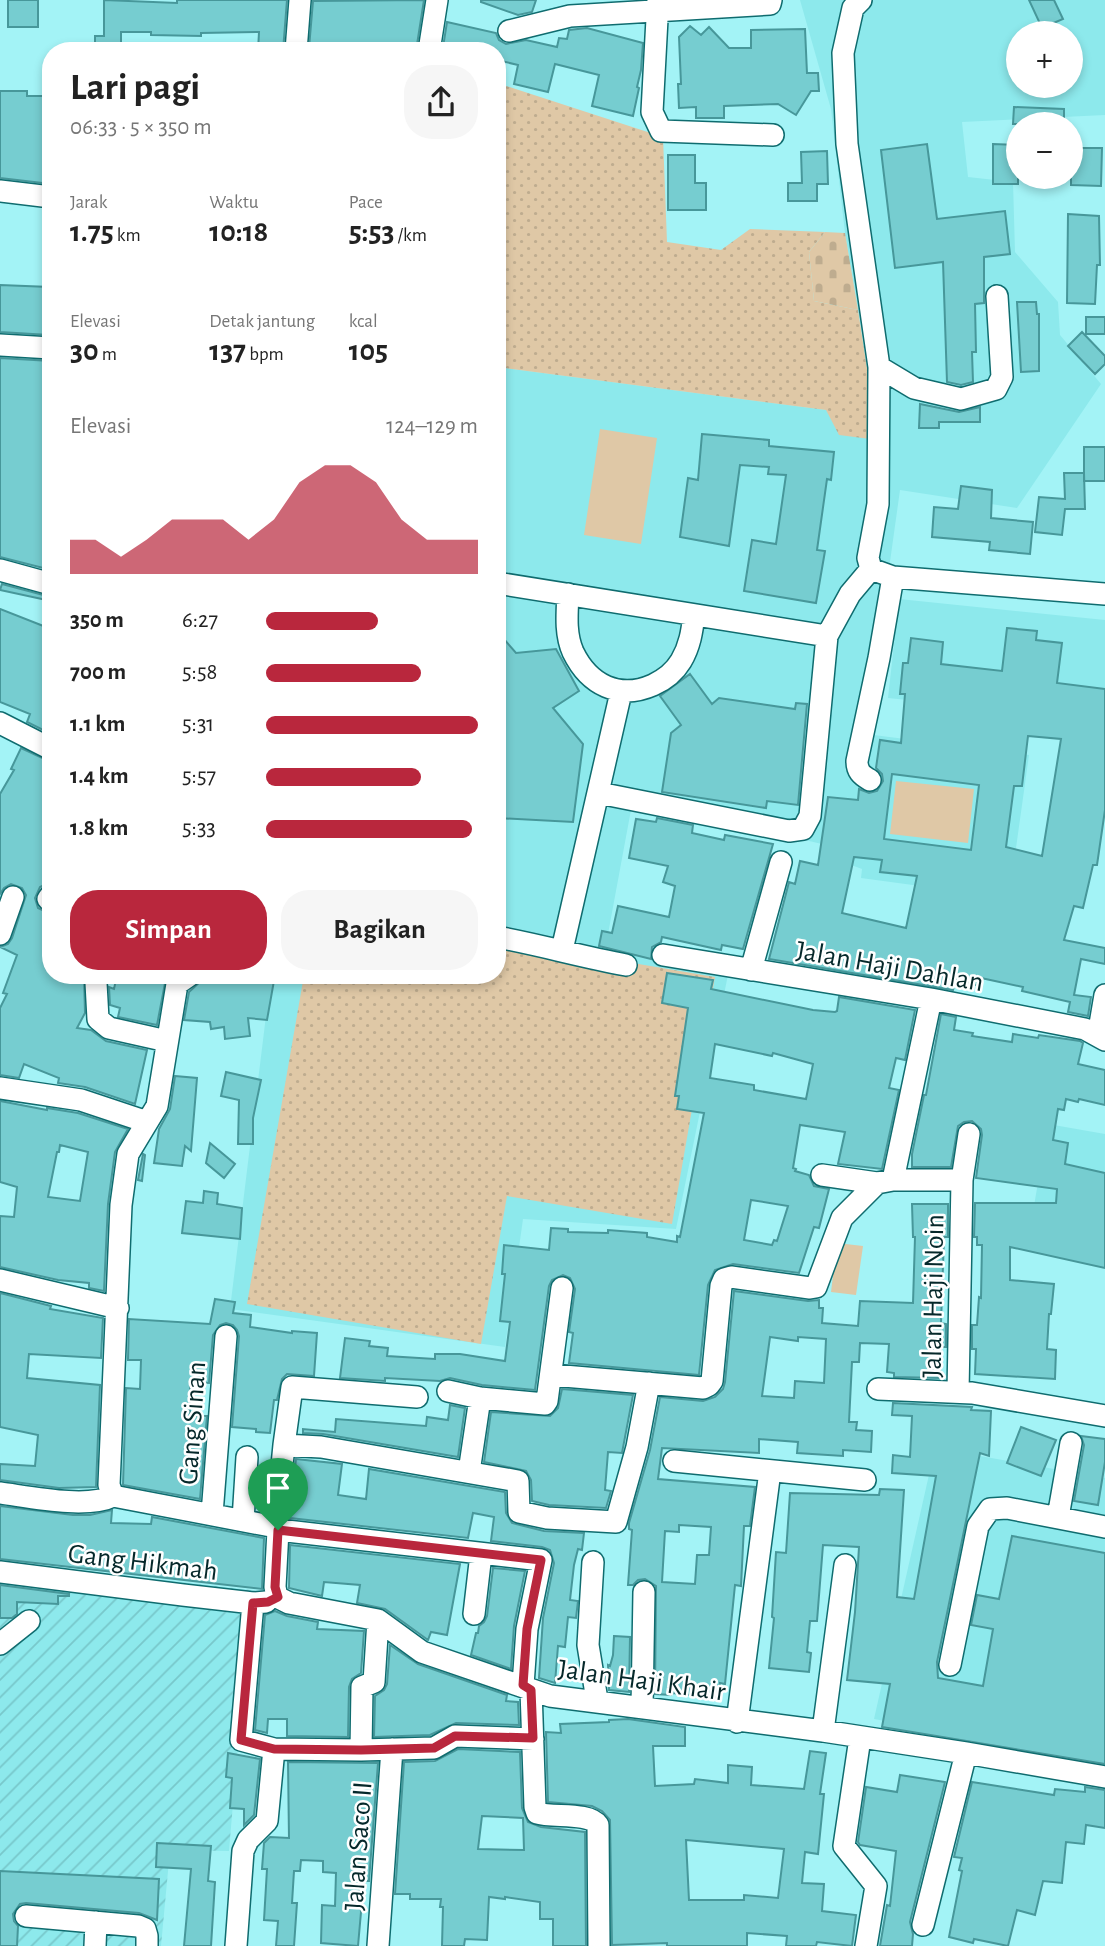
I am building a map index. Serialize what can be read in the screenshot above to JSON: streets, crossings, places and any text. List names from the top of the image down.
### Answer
{
  "streets": {
    "street": [
      "Jalan Haji Dahlan",
      "Jalan Haji Noin",
      "Gang Sinan",
      "Gang Hikmah",
      "Jalan Haji Khair",
      "Jalan Saco II"
    ]
  },
  "crossings": [
    ["Gang Hikmah", "Jalan Haji Khair"]
  ],
  "page": {
    "map_buttons": ["+", "−"],
    "heading": ["Lari pagi", "06:33 · 5 × 350 m"],
    "stats": [
      ["Jarak", "1.75 km"],
      ["Waktu", "10:18"],
      ["Pace", "5:53 /km"],
      ["Elevasi", "30 m"],
      ["Detak jantung", "137 bpm"],
      ["kcal", "105"]
    ],
    "chart": ["Elevasi", "124–129 m"],
    "list": [
      {
        "name": "350 m",
        "note": "6:27"
      },
      {
        "name": "700 m",
        "note": "5:58"
      },
      {
        "name": "1.1 km",
        "note": "5:31"
      },
      {
        "name": "1.4 km",
        "note": "5:57"
      },
      {
        "name": "1.8 km",
        "note": "5:33"
      }
    ],
    "buttons": ["Simpan", "Bagikan"]
  }
}
